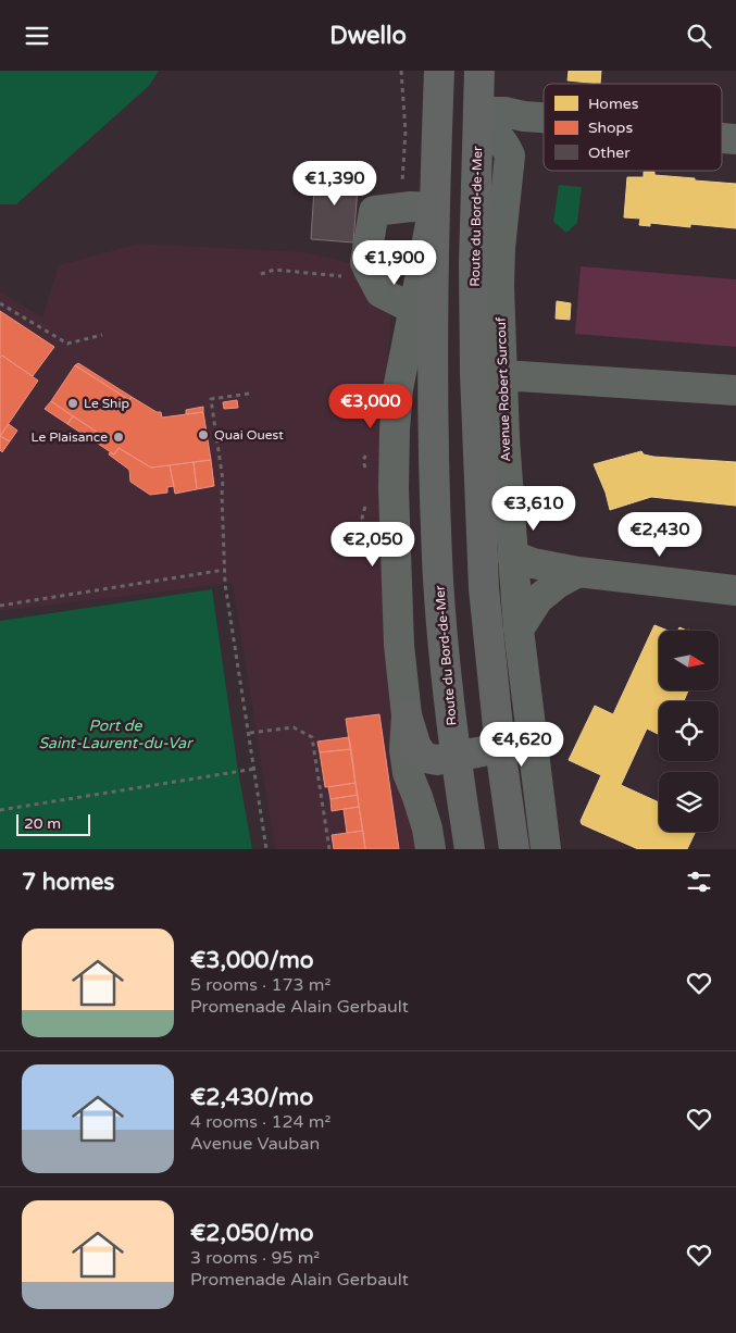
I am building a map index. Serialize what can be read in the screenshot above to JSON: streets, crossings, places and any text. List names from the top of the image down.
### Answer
{
  "streets": {
    "main road": ["Route du Bord-de-Mer"],
    "street": ["Avenue Robert Surcouf"]
  },
  "water": ["Port de Saint-Laurent-du-Var"],
  "places": ["Le Ship", "Quai Ouest", "Le Plaisance"],
  "legend": ["Homes", "Shops", "Other"],
  "scale_bar": "20 m",
  "north": "right",
  "page": {
    "header": "Dwello",
    "price": [
      "€1,390",
      "€1,900",
      "€3,000",
      "€3,610",
      "€2,430",
      "€2,050",
      "€4,620"
    ],
    "scale": "20 m",
    "heading": "7 homes",
    "list": [
      {
        "name": "€3,000/mo",
        "note": "5 rooms · 173 m² · Promenade Alain Gerbault"
      },
      {
        "name": "€2,430/mo",
        "note": "4 rooms · 124 m² · Avenue Vauban"
      },
      {
        "name": "€2,050/mo",
        "note": "3 rooms · 95 m² · Promenade Alain Gerbault"
      }
    ]
  }
}
